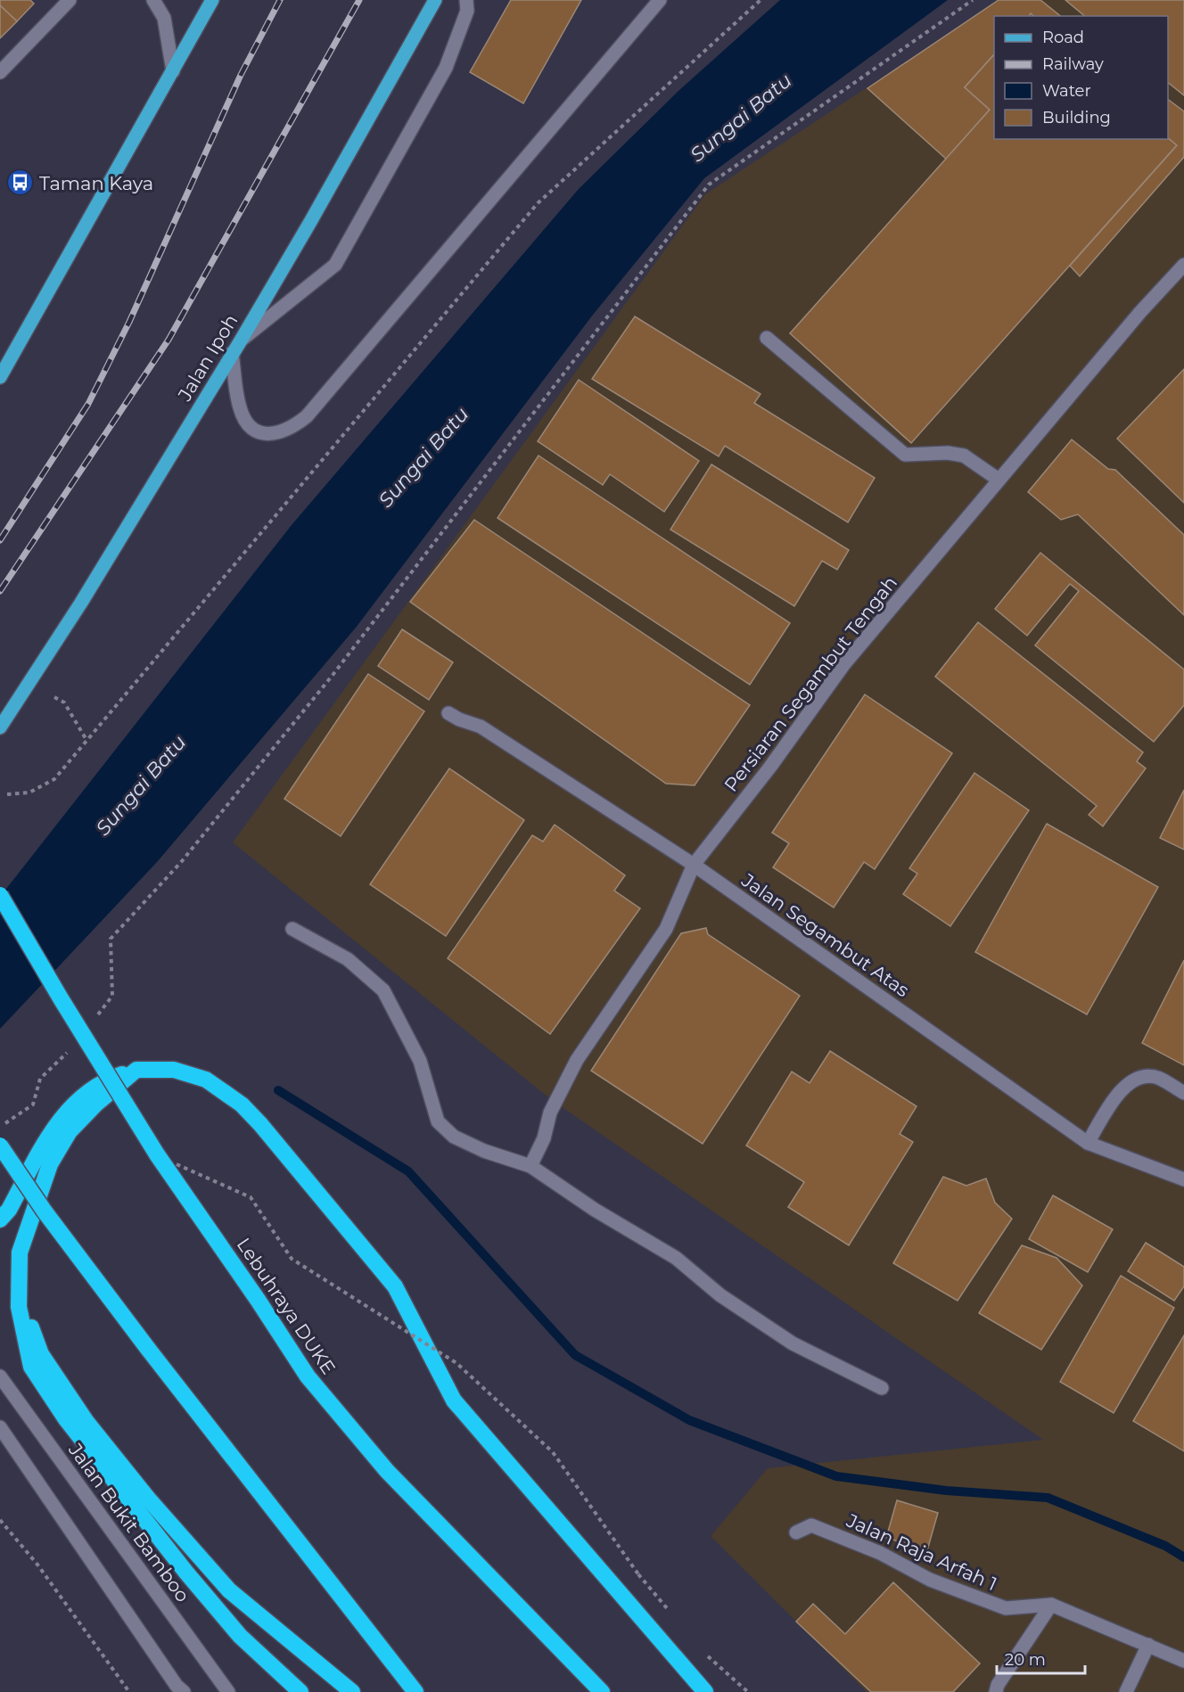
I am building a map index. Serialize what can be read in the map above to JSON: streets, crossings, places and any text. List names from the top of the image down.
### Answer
{
  "streets": {
    "highway": ["Lebuhraya DUKE"],
    "main road": ["Jalan Ipoh"],
    "street": [
      "Persiaran Segambut Tengah",
      "Jalan Segambut Atas",
      "Jalan Bukit Bamboo",
      "Jalan Raja Arfah 1"
    ]
  },
  "crossings": [
    ["Persiaran Segambut Tengah", "Jalan Segambut Atas"]
  ],
  "water": ["Sungai Batu"],
  "places": {
    "bus stop": ["Taman Kaya"]
  },
  "legend": [
    "Road",
    "Railway",
    "Water",
    "Building"
  ],
  "scale_bar": "20 m"
}
